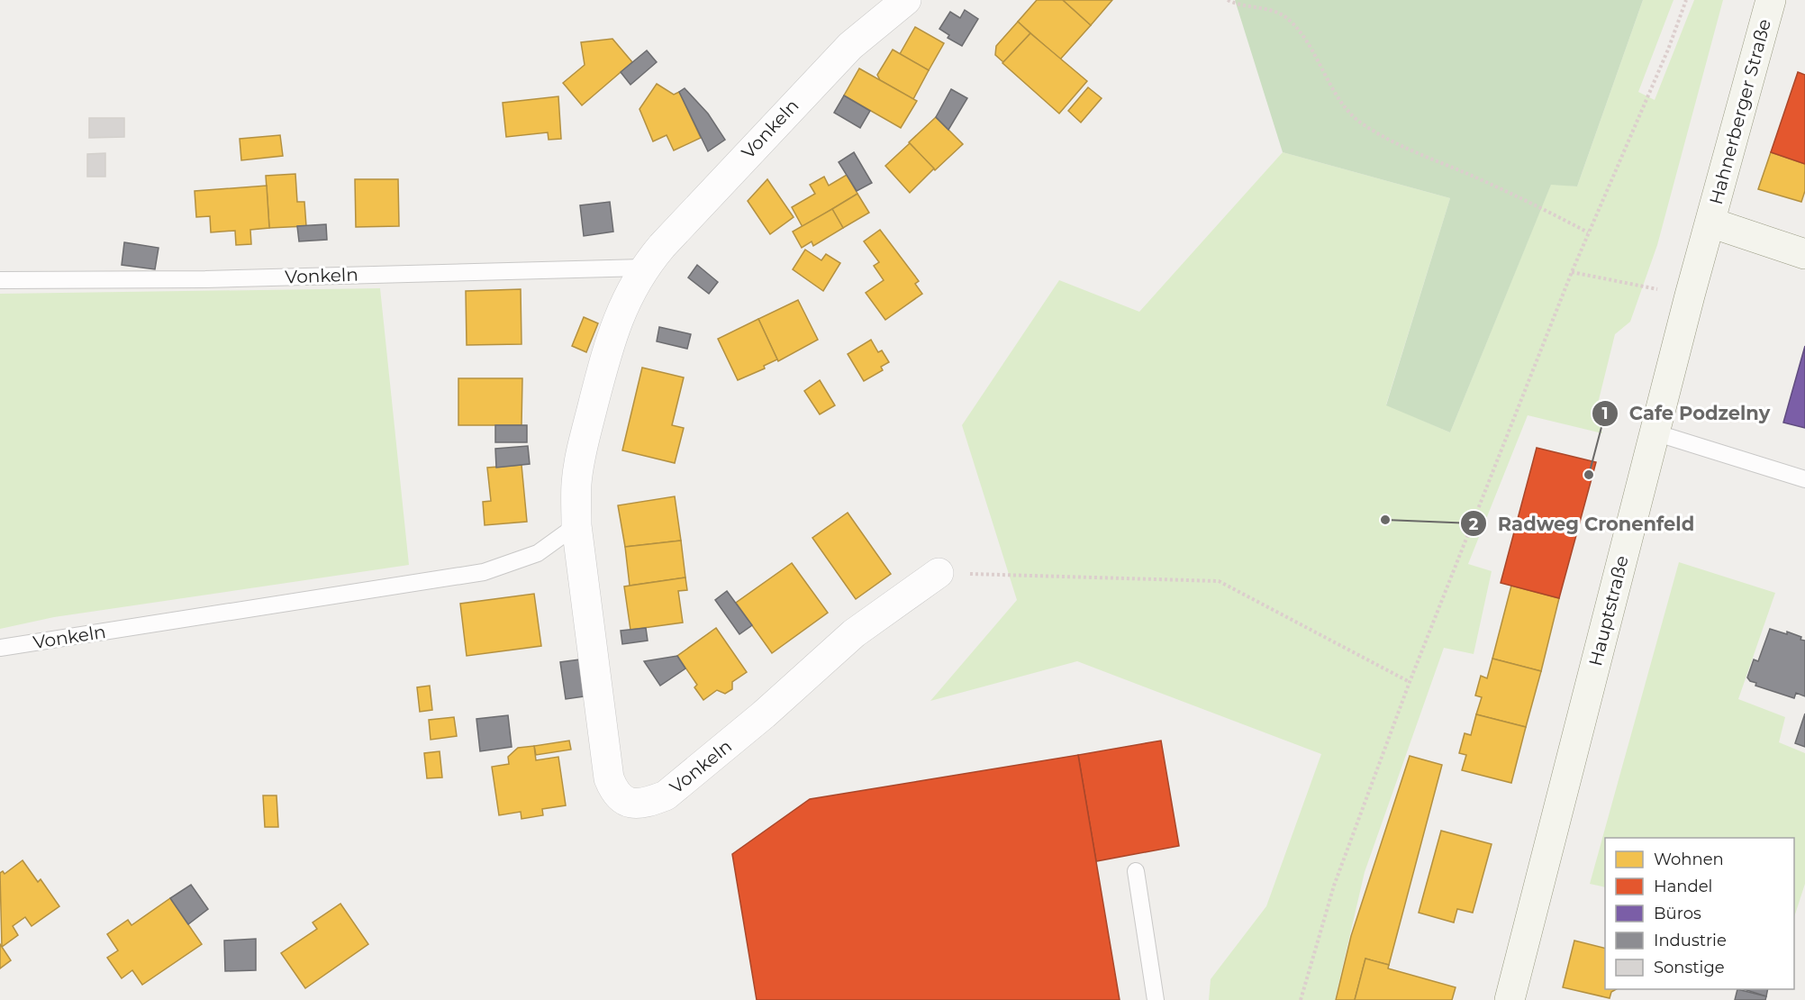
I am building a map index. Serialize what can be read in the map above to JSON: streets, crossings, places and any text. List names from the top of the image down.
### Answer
{
  "streets": {
    "main road": ["Hahnerberger Straße", "Hauptstraße"],
    "street": ["Vonkeln"]
  },
  "crossings": [
    ["Hahnerberger Straße", "Hauptstraße"]
  ],
  "places": ["Cafe Podzelny", "Radweg Cronenfeld"],
  "legend": [
    "Wohnen",
    "Handel",
    "Büros",
    "Industrie",
    "Sonstige"
  ]
}
